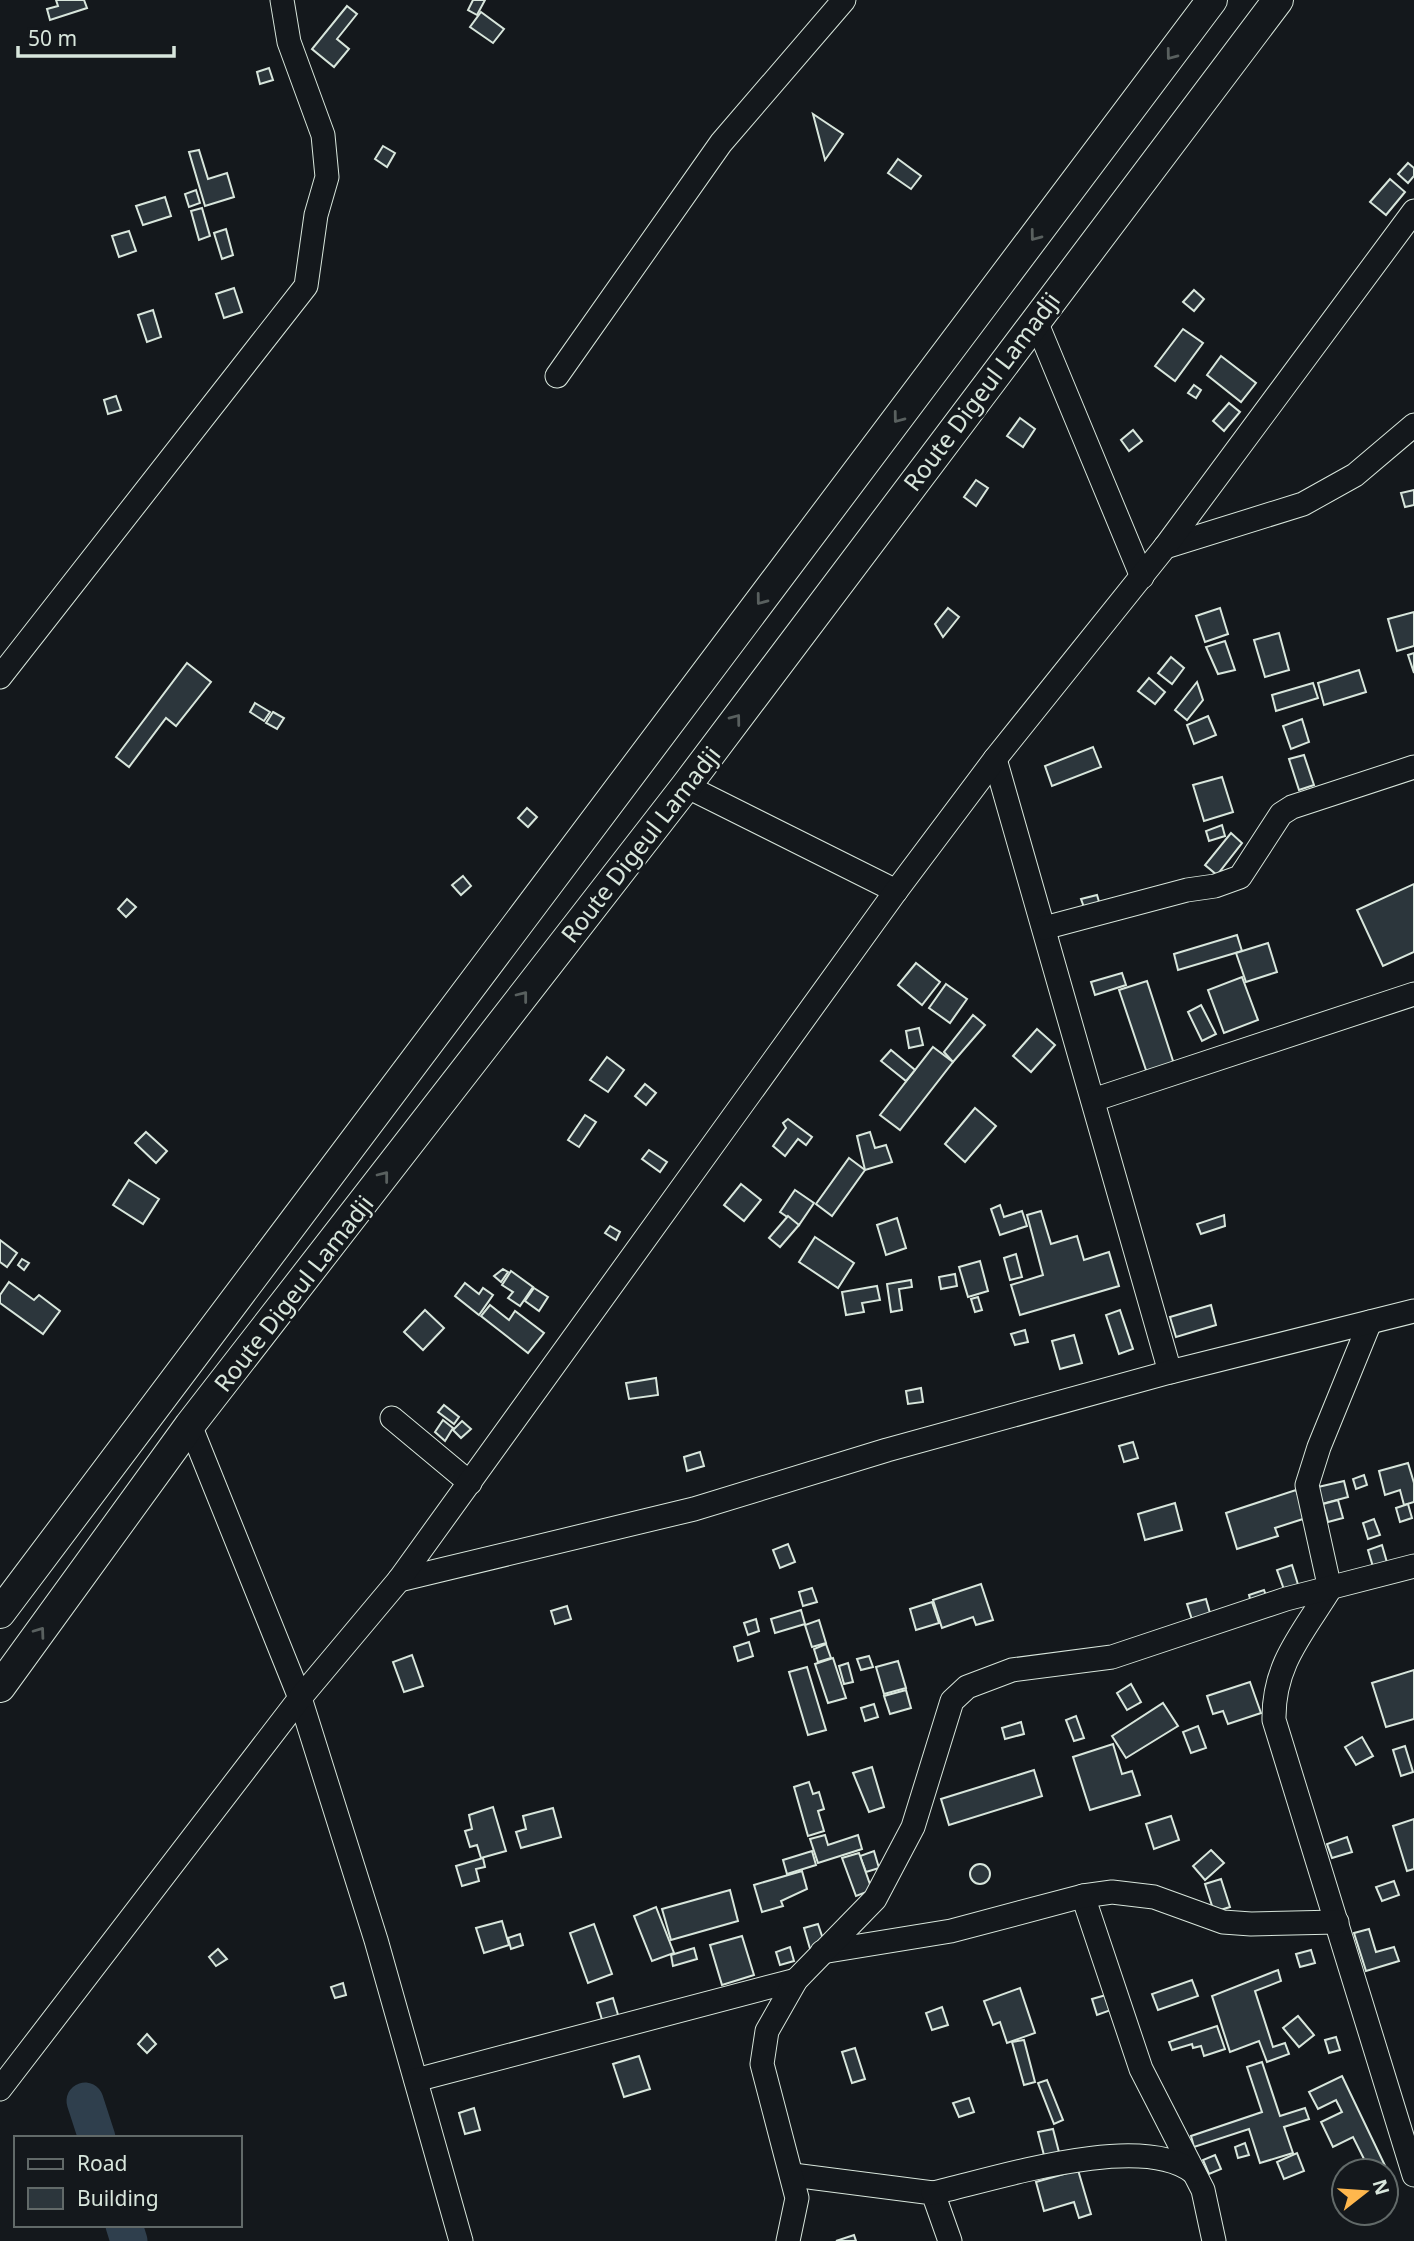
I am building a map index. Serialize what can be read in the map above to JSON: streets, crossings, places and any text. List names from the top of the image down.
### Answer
{
  "streets": {
    "main road": ["Route Digeul Lamadji"]
  },
  "legend": ["Road", "Building"],
  "scale_bar": "50 m",
  "north": "right"
}
